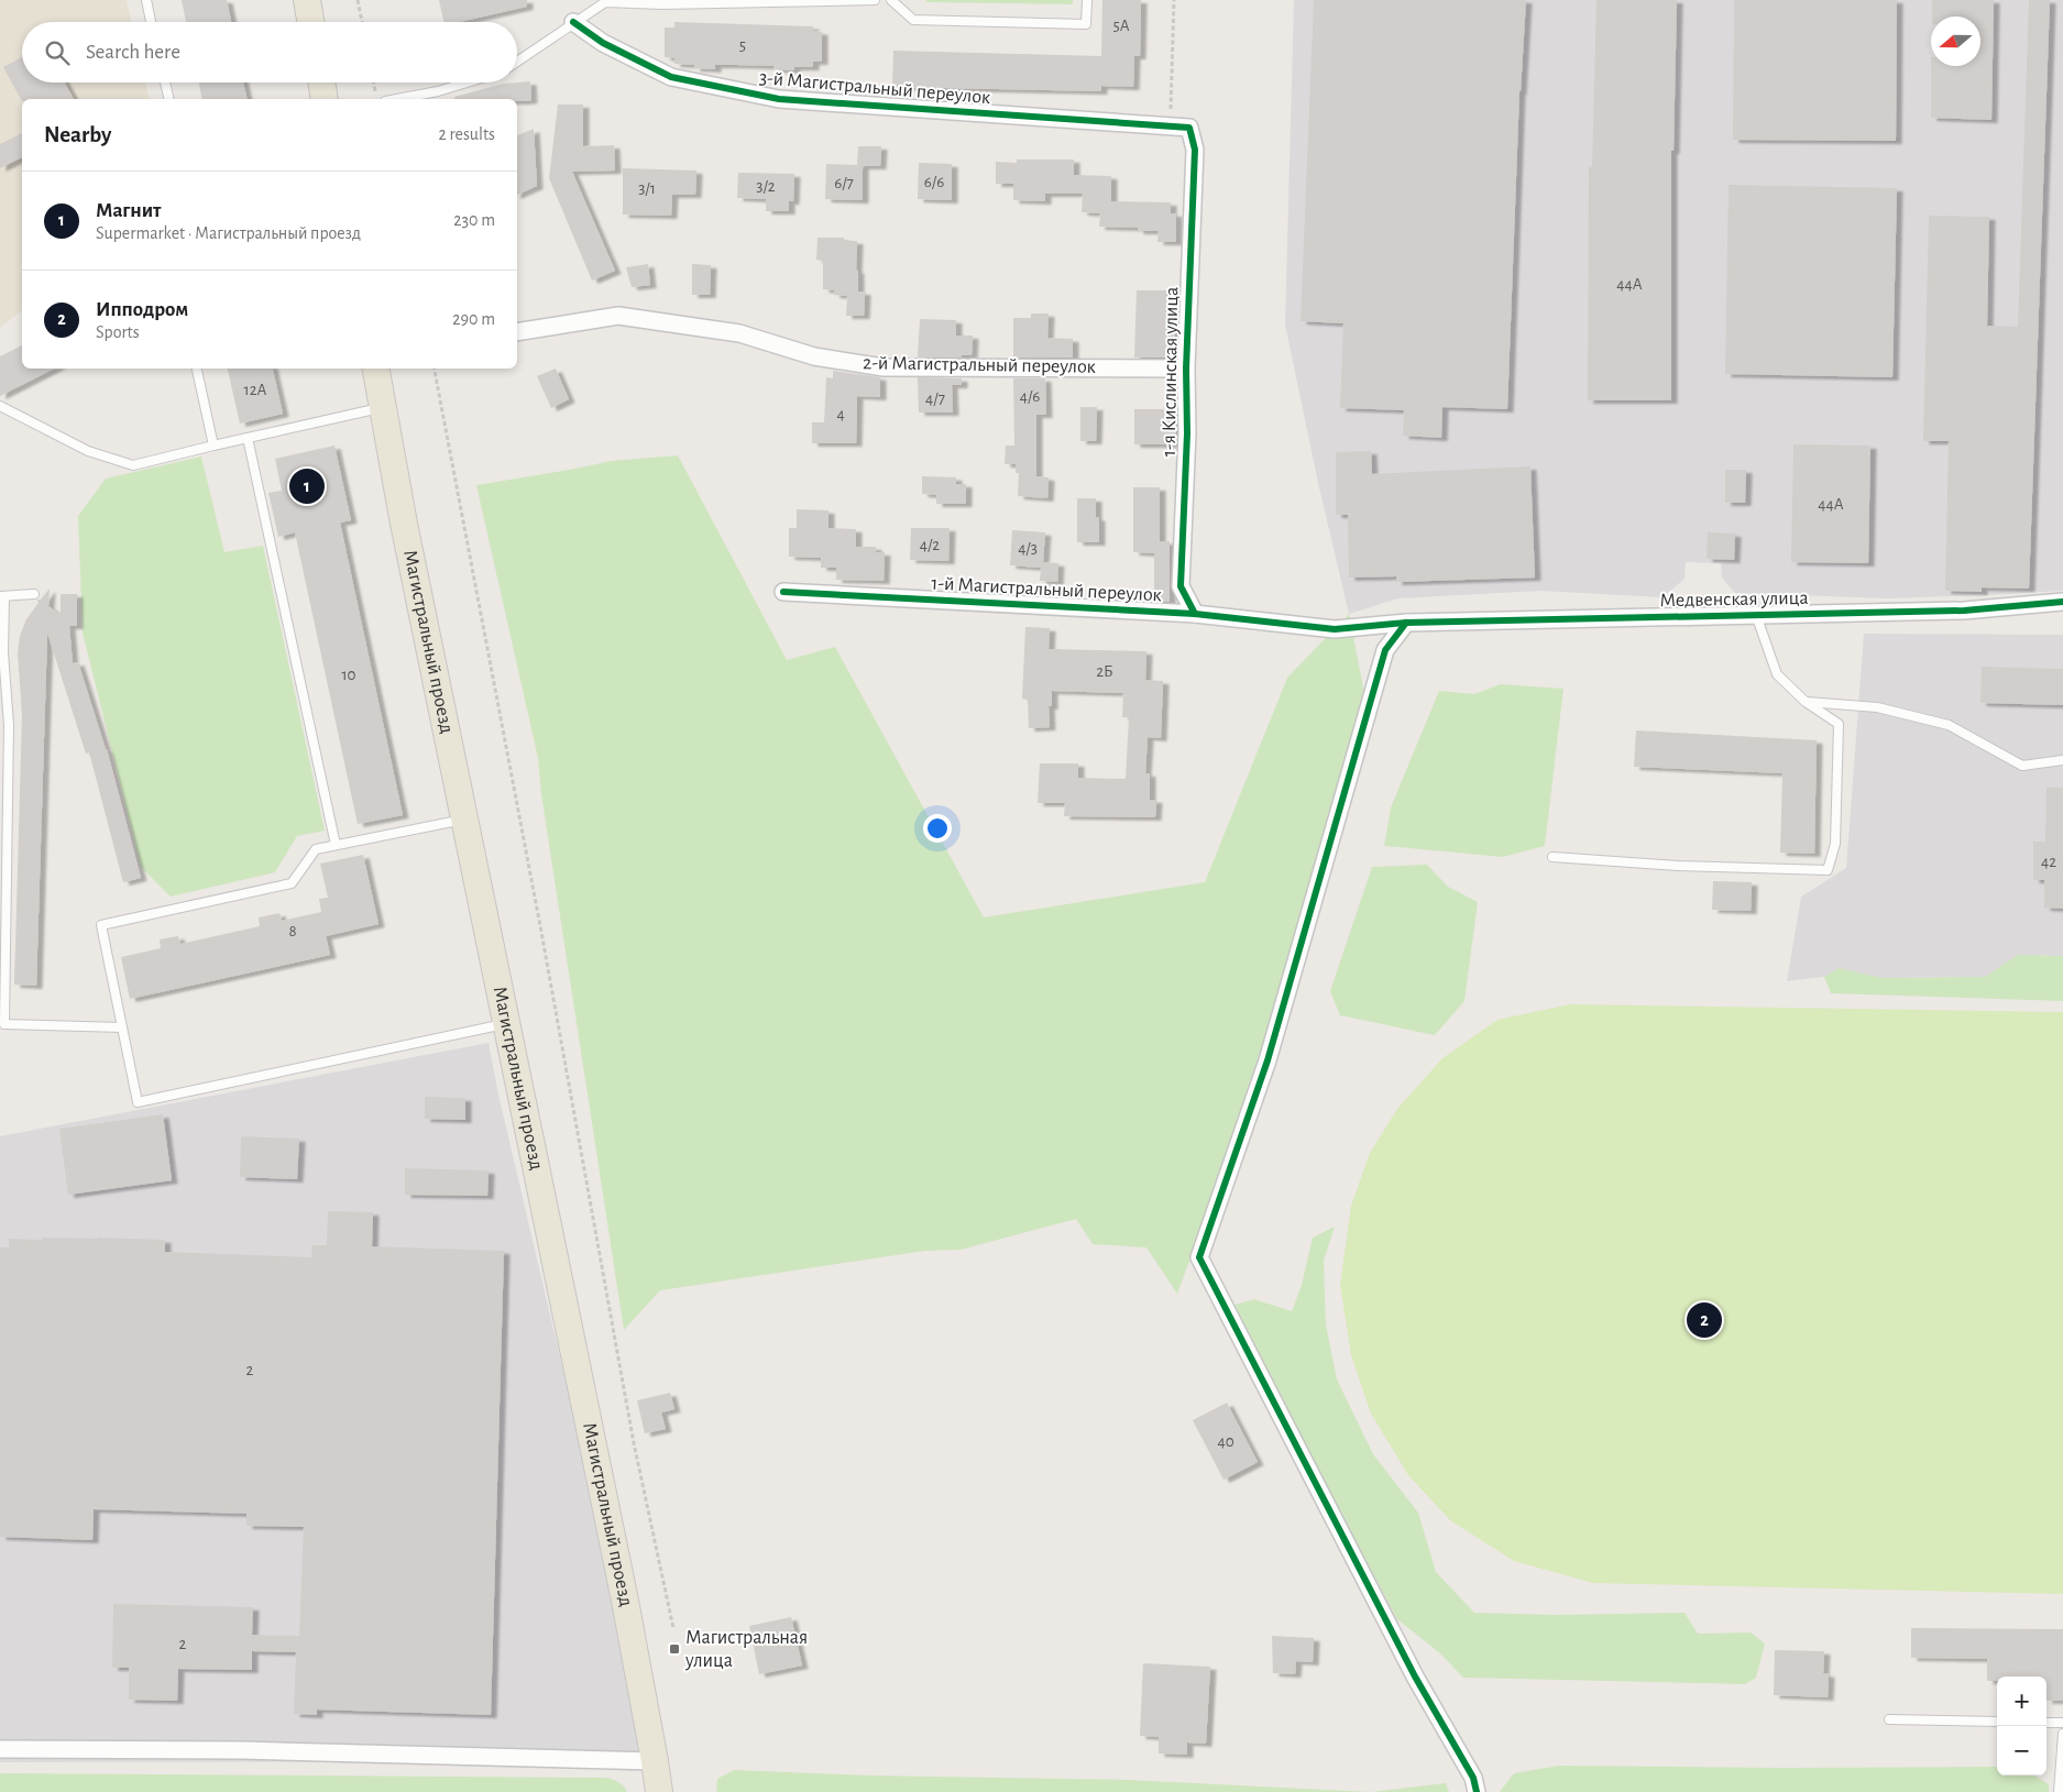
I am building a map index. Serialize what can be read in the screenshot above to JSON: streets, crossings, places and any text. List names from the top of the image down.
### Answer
{
  "streets": {
    "main road": ["Магистральный проезд"],
    "street": [
      "3-й Магистральный переулок",
      "2-й Магистральный переулок",
      "1-я Кислинская улица",
      "1-й Магистральный переулок",
      "Медвенская улица"
    ]
  },
  "crossings": [
    ["3-й Магистральный переулок", "1-я Кислинская улица"],
    ["2-й Магистральный переулок", "1-я Кислинская улица"],
    ["1-я Кислинская улица", "1-й Магистральный переулок"],
    ["1-й Магистральный переулок", "Медвенская улица"]
  ],
  "places": {
    "transit": ["Магистральная улица"]
  },
  "house_numbers": [
    "5А",
    "5",
    "6/6",
    "6/7",
    "3/2",
    "3/1",
    "44А",
    "12А",
    "4/6",
    "4/7",
    "4",
    "44А",
    "4/2",
    "4/3",
    "2Б",
    "10",
    "42",
    "8",
    "2",
    "40",
    "2"
  ],
  "north": "left",
  "page": {
    "search": "Search here",
    "heading": ["Nearby", "2 results"],
    "list": [
      {
        "mark": "1",
        "name": "Магнит",
        "note": "Supermarket · Магистральный проезд",
        "value": "230 m"
      },
      {
        "mark": "2",
        "name": "Ипподром",
        "note": "Sports",
        "value": "290 m"
      }
    ],
    "pins": ["1", "2"],
    "map_buttons": ["+", "−"]
  }
}
